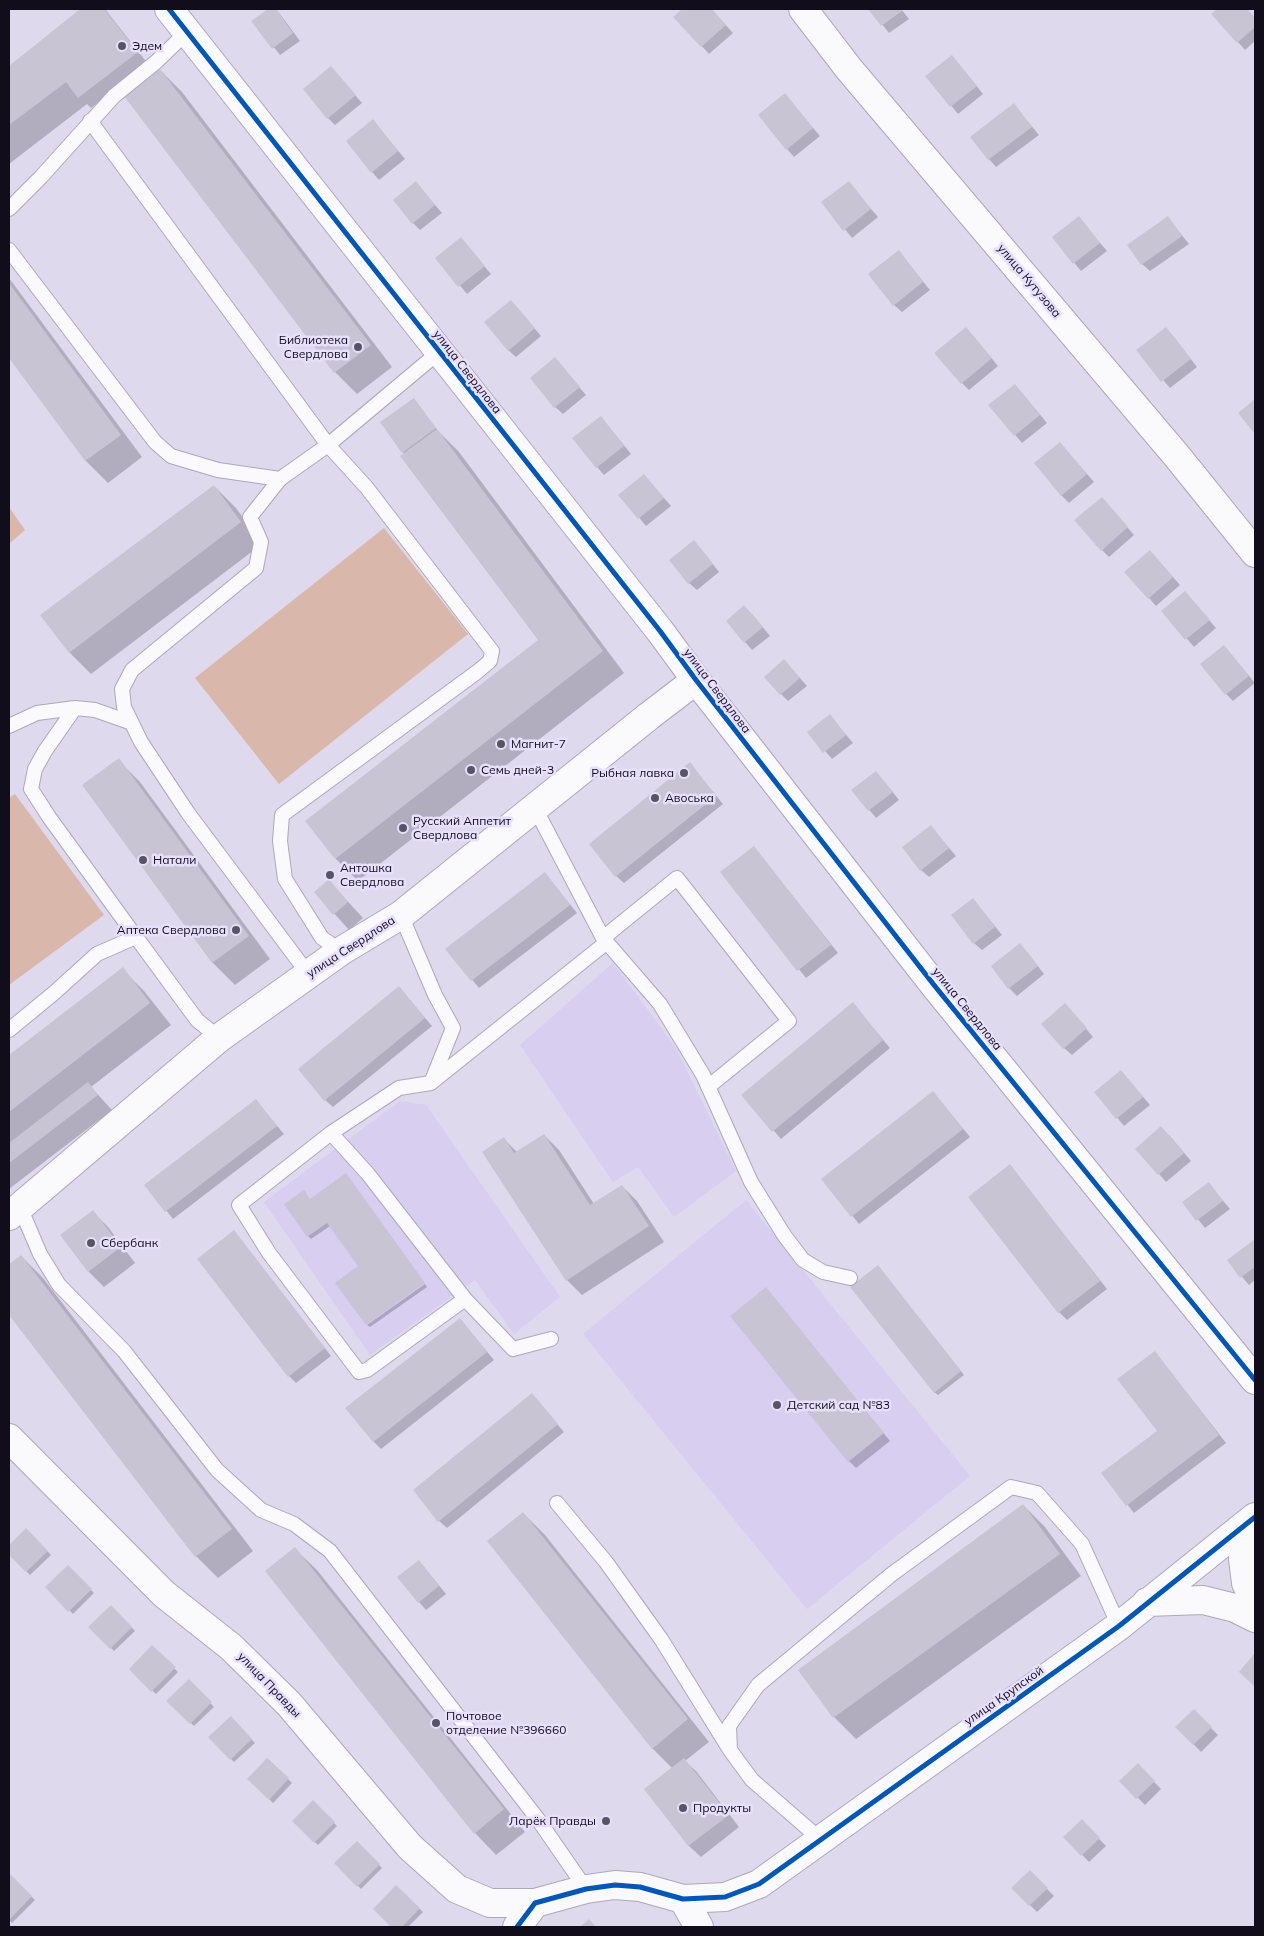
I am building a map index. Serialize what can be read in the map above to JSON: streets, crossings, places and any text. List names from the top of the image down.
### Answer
{
  "streets": {
    "street": [
      "улица Кутузова",
      "улица Свердлова",
      "улица Правды",
      "улица Крупской"
    ]
  },
  "crossings": [
    ["улица Правды", "улица Крупской"]
  ],
  "places": [
    "Эдем",
    "Библиотека Свердлова",
    "Магнит-7",
    "Семь дней-3",
    "Рыбная лавка",
    "Авоська",
    "Русский Аппетит Свердлова",
    "Натали",
    "Антошка Свердлова",
    "Аптека Свердлова",
    "Сбербанк",
    "Детский сад №83",
    "Почтовое отделение №396660",
    "Продукты",
    "Ларёк Правды"
  ]
}
